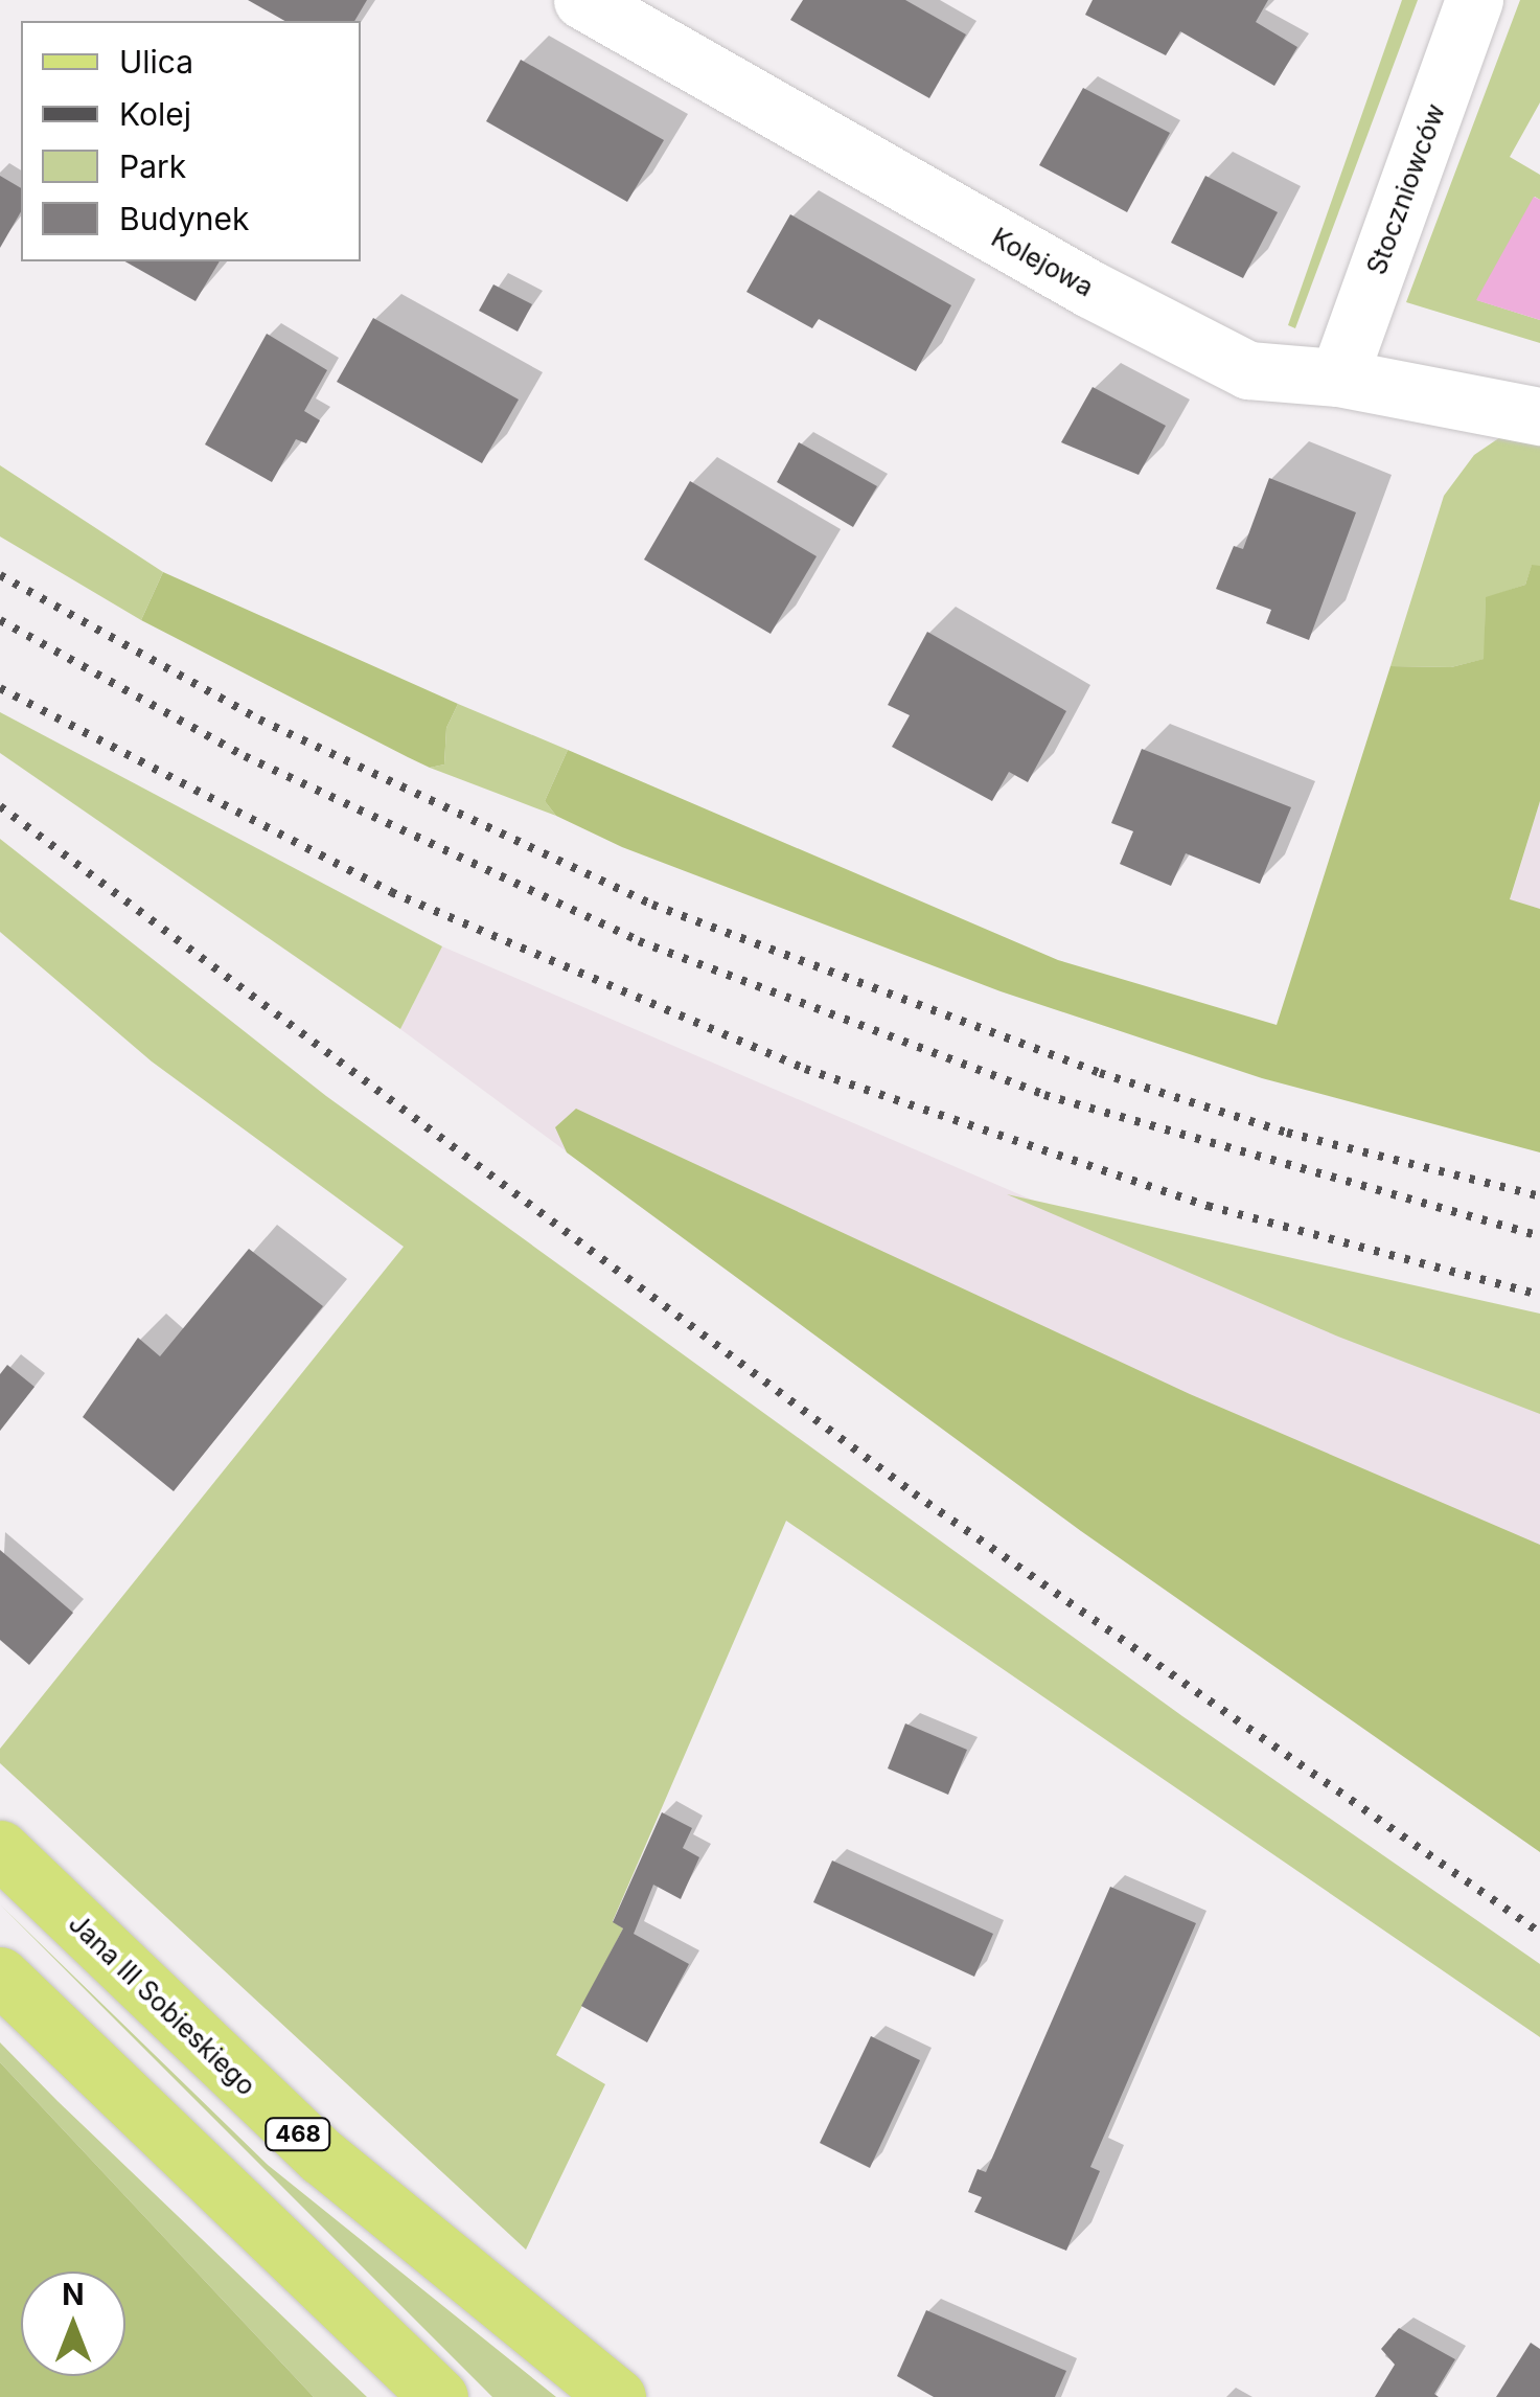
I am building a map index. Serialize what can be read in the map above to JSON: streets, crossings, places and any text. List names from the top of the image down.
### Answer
{
  "streets": {
    "main road": ["Jana III Sobieskiego", "468"],
    "street": ["Stoczniowców", "Kolejowa"]
  },
  "crossings": [
    ["Stoczniowców", "Kolejowa"]
  ],
  "legend": [
    "Ulica",
    "Kolej",
    "Park",
    "Budynek"
  ],
  "north": "top"
}
